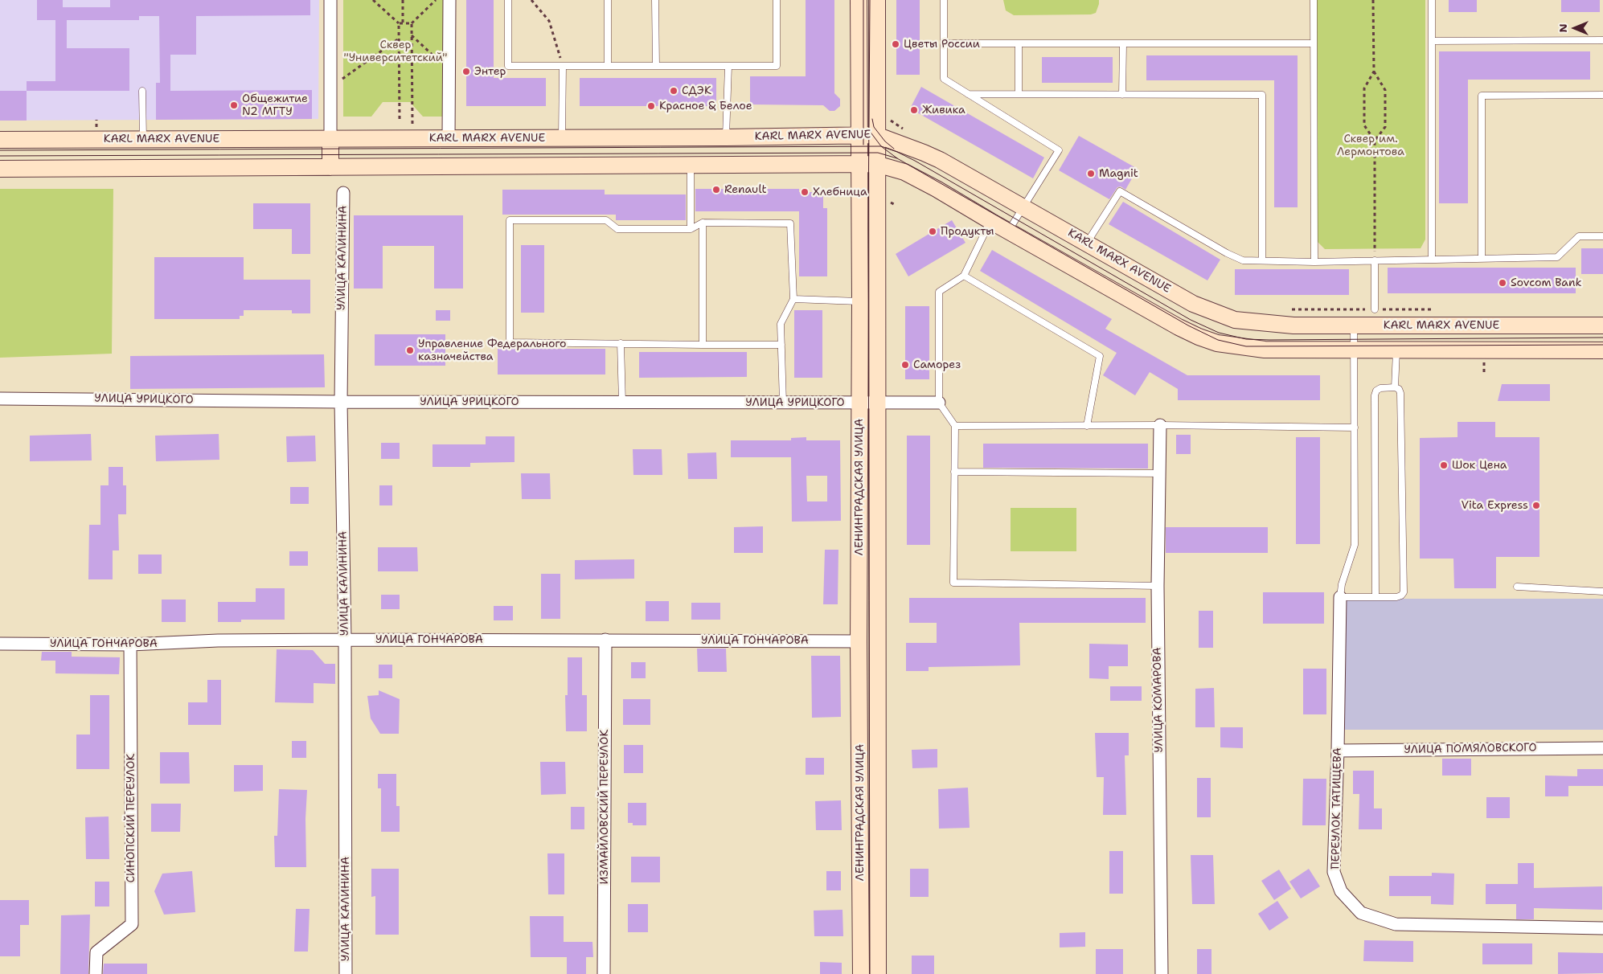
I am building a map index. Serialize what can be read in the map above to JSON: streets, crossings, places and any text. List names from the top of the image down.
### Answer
{
  "streets": {
    "main road": ["KARL MARX AVENUE", "ЛЕНИНГРАДСКАЯ УЛИЦА"],
    "street": [
      "УЛИЦА КАЛИНИНА",
      "УЛИЦА УРИЦКОГО",
      "УЛИЦА ГОНЧАРОВА",
      "УЛИЦА КОМАРОВА",
      "УЛИЦА ПОМЯЛОВСКОГО",
      "ИЗМАЙЛОВСКИЙ ПЕРЕУЛОК",
      "ПЕРЕУЛОК ТАТИЩЕВА",
      "СИНОПСКИЙ ПЕРЕУЛОК"
    ]
  },
  "crossings": [
    ["KARL MARX AVENUE", "ЛЕНИНГРАДСКАЯ УЛИЦА"],
    ["УЛИЦА КАЛИНИНА", "УЛИЦА УРИЦКОГО"],
    ["УЛИЦА КАЛИНИНА", "УЛИЦА ГОНЧАРОВА"],
    ["УЛИЦА УРИЦКОГО", "ЛЕНИНГРАДСКАЯ УЛИЦА"],
    ["ЛЕНИНГРАДСКАЯ УЛИЦА", "УЛИЦА ГОНЧАРОВА"],
    ["УЛИЦА ГОНЧАРОВА", "ИЗМАЙЛОВСКИЙ ПЕРЕУЛОК"],
    ["УЛИЦА ГОНЧАРОВА", "СИНОПСКИЙ ПЕРЕУЛОК"],
    ["УЛИЦА ПОМЯЛОВСКОГО", "ПЕРЕУЛОК ТАТИЩЕВА"]
  ],
  "parks": ["Сквер \"Университетский\"", "Сквер им. Лермонтова"],
  "places": [
    "Цветы России",
    "Энтер",
    "СДЭК",
    "Общежитие N2 МГТУ",
    "Красное & Белое",
    "Живика",
    "Magnit",
    "Renault",
    "Хлебница",
    "Продукты",
    "Sovcom Bank",
    "Управление Федерального казначейства",
    "Саморез",
    "Шок Цена",
    "Vita Express"
  ],
  "north": "left"
}
